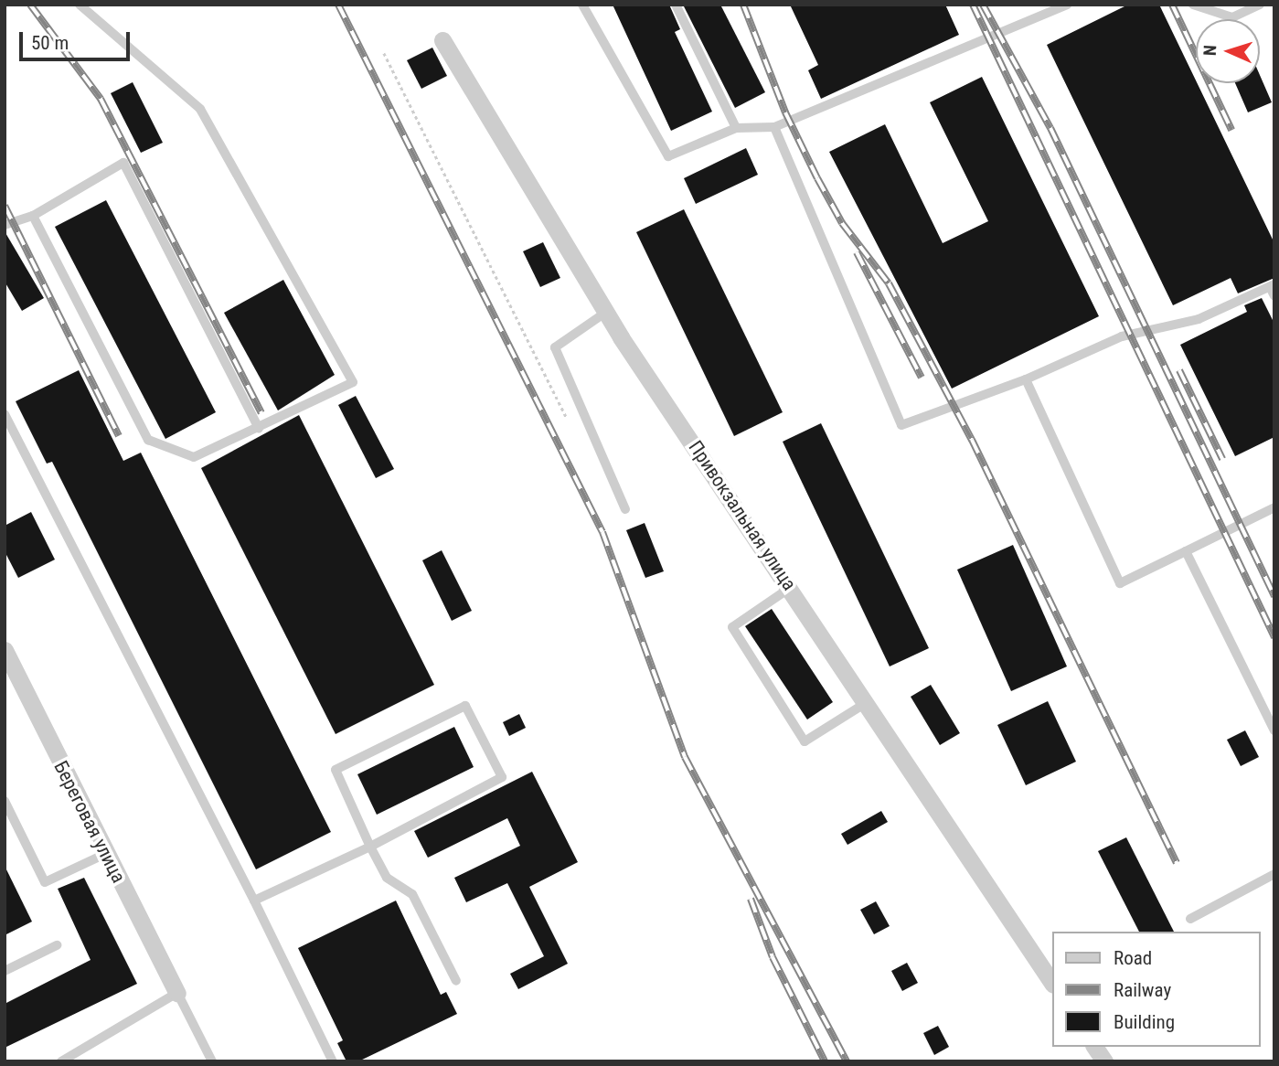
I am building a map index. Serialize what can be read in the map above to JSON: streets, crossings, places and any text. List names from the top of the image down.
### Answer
{
  "streets": {
    "street": ["Привокзальная улица", "Береговая улица"]
  },
  "legend": ["Road", "Railway", "Building"],
  "scale_bar": "50 m",
  "north": "left"
}
